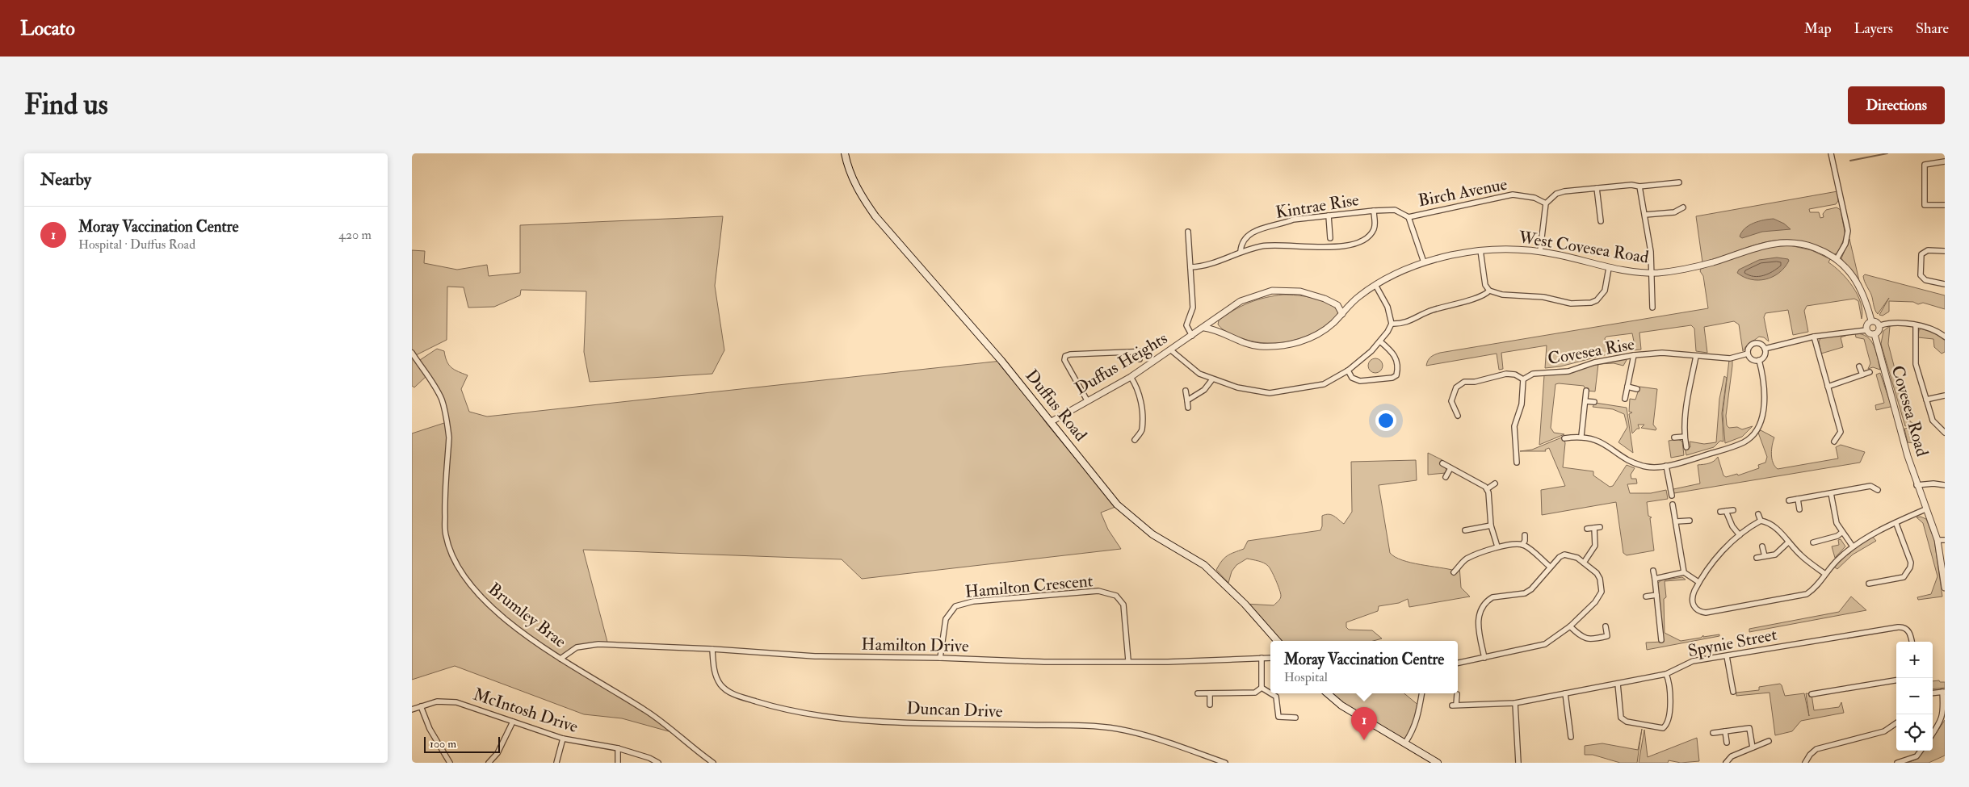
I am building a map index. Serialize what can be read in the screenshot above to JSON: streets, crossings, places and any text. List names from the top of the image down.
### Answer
{
  "streets": {
    "main road": ["Duffus Road"],
    "street": [
      "Birch Avenue",
      "Kintrae Rise",
      "West Covesea Road",
      "Covesea Rise",
      "Duffus Heights",
      "Covesea Road",
      "Hamilton Crescent",
      "Brumley Brae",
      "Spynie Street",
      "Hamilton Drive",
      "Duncan Drive",
      "McIntosh Drive"
    ]
  },
  "crossings": [
    ["West Covesea Road", "Duffus Heights"],
    ["Covesea Rise", "Covesea Road"],
    ["Duffus Heights", "Duffus Road"],
    ["Hamilton Crescent", "Hamilton Drive"],
    ["Brumley Brae", "Hamilton Drive"],
    ["Hamilton Drive", "Duncan Drive"]
  ],
  "scale_bar": "100 m",
  "page": {
    "header": "Locato",
    "nav": ["Map", "Layers", "Share"],
    "buttons": "Directions",
    "title": "Find us",
    "heading": "Nearby",
    "list": [
      {
        "mark": "1",
        "name": "Moray Vaccination Centre",
        "note": "Hospital · Duffus Road",
        "value": "420 m"
      }
    ],
    "popup": ["Moray Vaccination Centre", "Hospital"],
    "map_buttons": ["+", "−"],
    "pins": "1",
    "scale": "100 m"
  }
}
